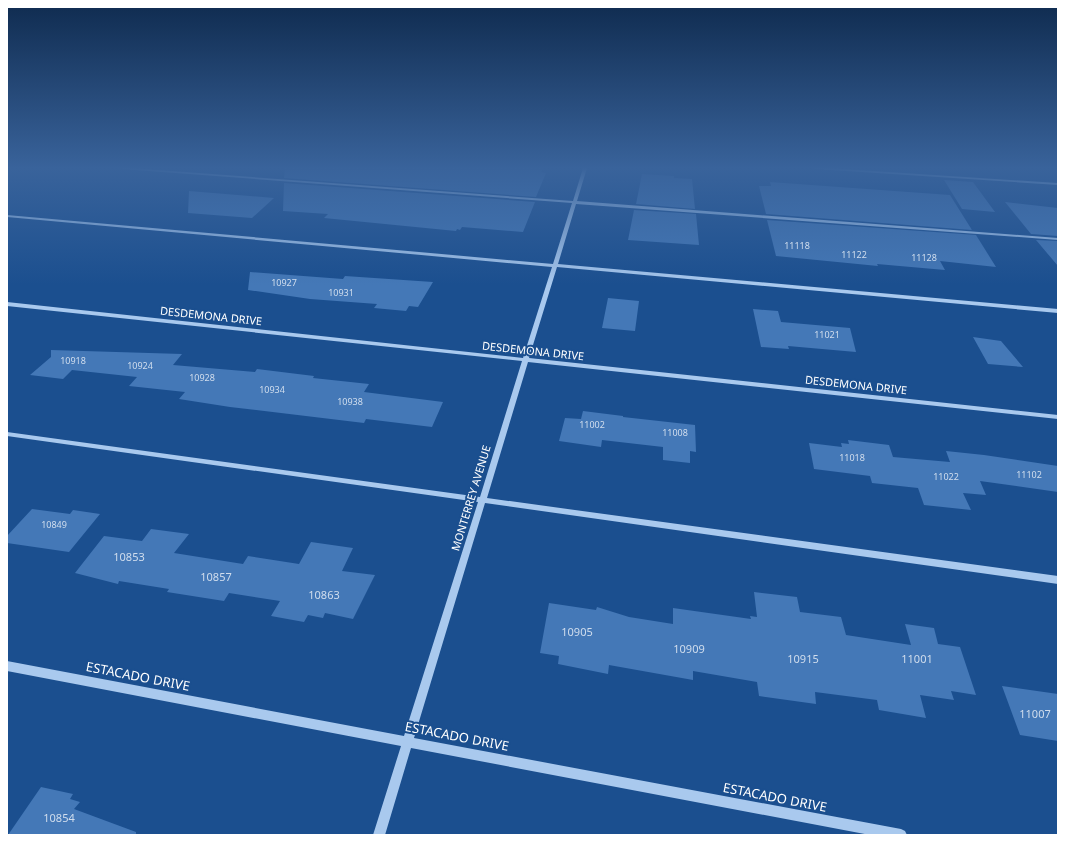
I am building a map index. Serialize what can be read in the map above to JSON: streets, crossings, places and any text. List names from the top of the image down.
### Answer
{
  "streets": {
    "street": ["DESDEMONA DRIVE", "MONTERREY AVENUE", "ESTACADO DRIVE"]
  },
  "crossings": [
    ["DESDEMONA DRIVE", "MONTERREY AVENUE"],
    ["MONTERREY AVENUE", "ESTACADO DRIVE"]
  ],
  "house_numbers": [
    "11118",
    "11122",
    "11128",
    "10927",
    "10931",
    "11021",
    "10918",
    "10924",
    "10928",
    "10934",
    "10938",
    "11002",
    "11008",
    "11018",
    "11102",
    "11022",
    "10849",
    "10853",
    "10857",
    "10863",
    "10905",
    "10909",
    "10915",
    "11001",
    "11007",
    "10854"
  ]
}
